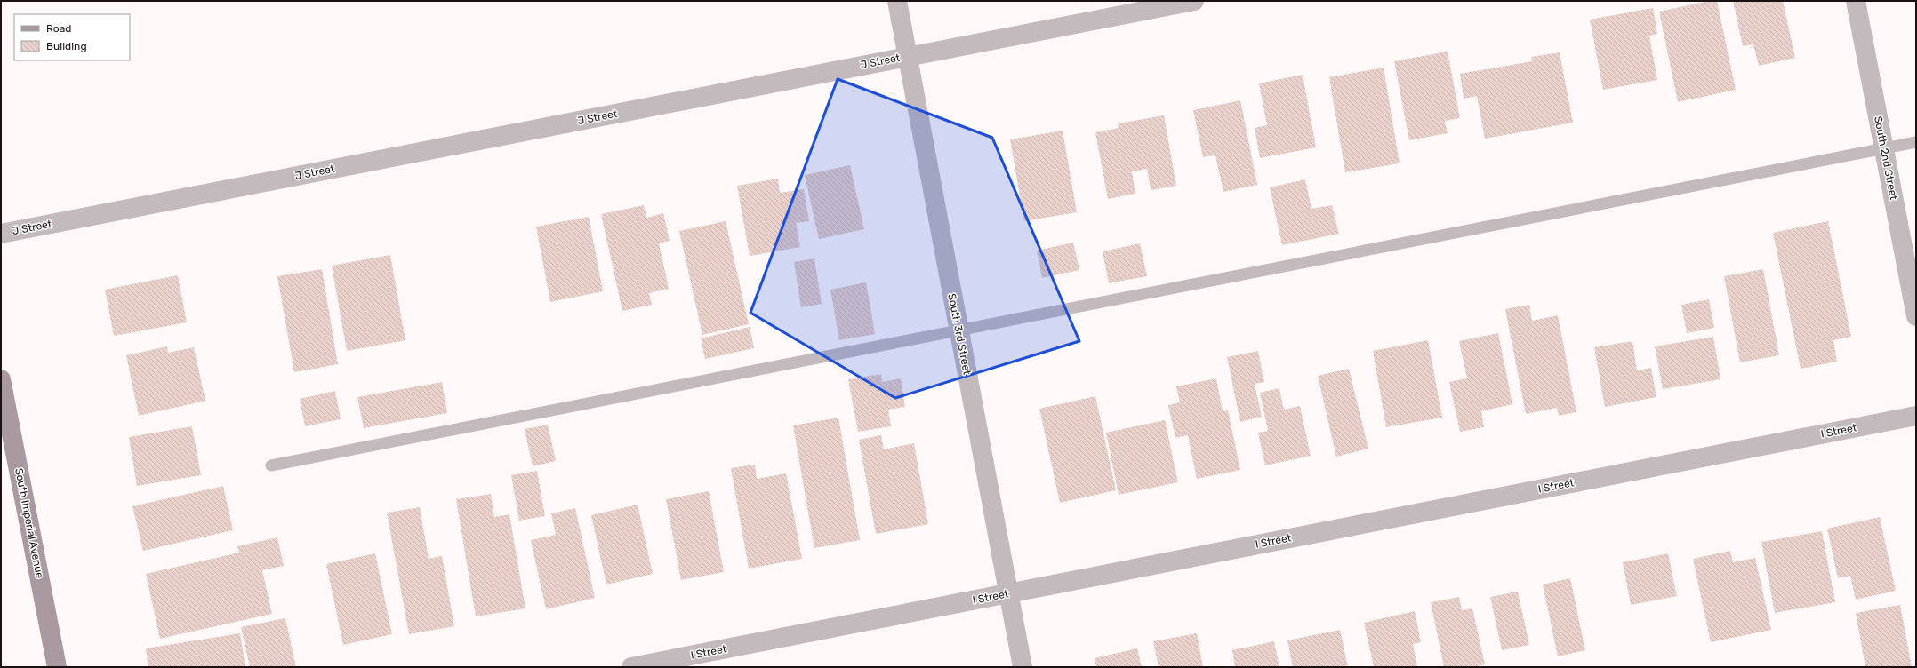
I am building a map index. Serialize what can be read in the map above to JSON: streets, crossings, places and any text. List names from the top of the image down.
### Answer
{
  "streets": {
    "main road": ["South Imperial Avenue"],
    "street": [
      "J Street",
      "South 2nd Street",
      "South 3rd Street",
      "I Street"
    ]
  },
  "crossings": [
    ["J Street", "South 3rd Street"],
    ["South 3rd Street", "I Street"]
  ],
  "legend": ["Road", "Building"]
}
